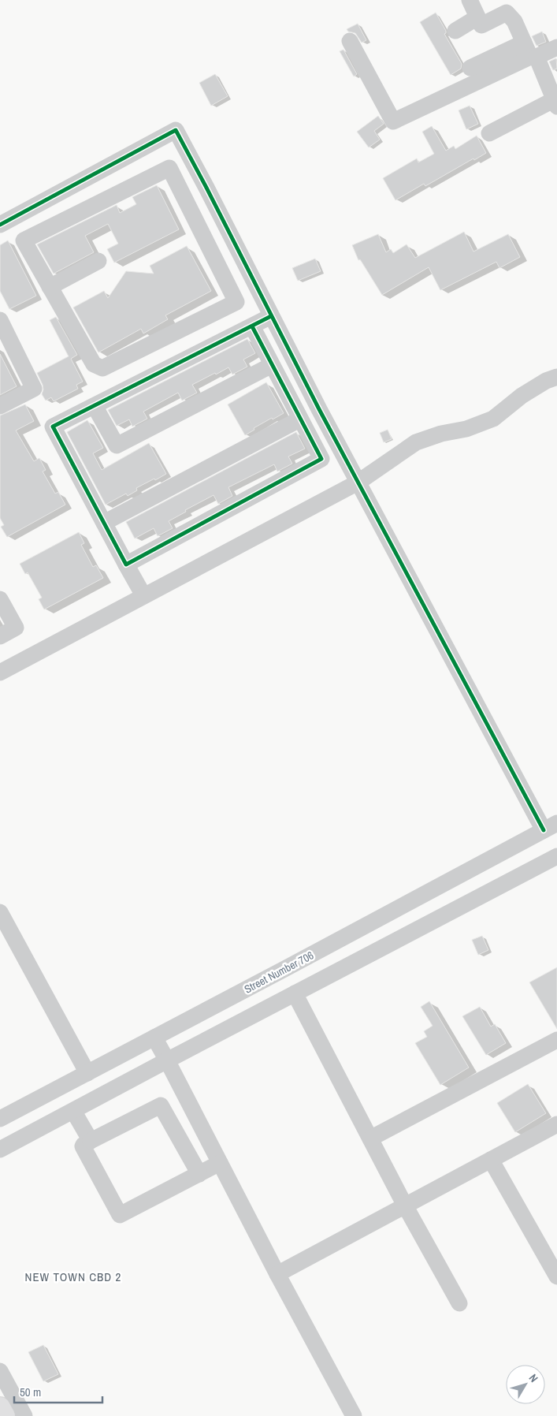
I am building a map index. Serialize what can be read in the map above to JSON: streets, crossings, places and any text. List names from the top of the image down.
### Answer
{
  "streets": {
    "street": ["Street Number 706"]
  },
  "districts": ["NEW TOWN CBD 2"],
  "scale_bar": "50 m",
  "north": "top right"
}
